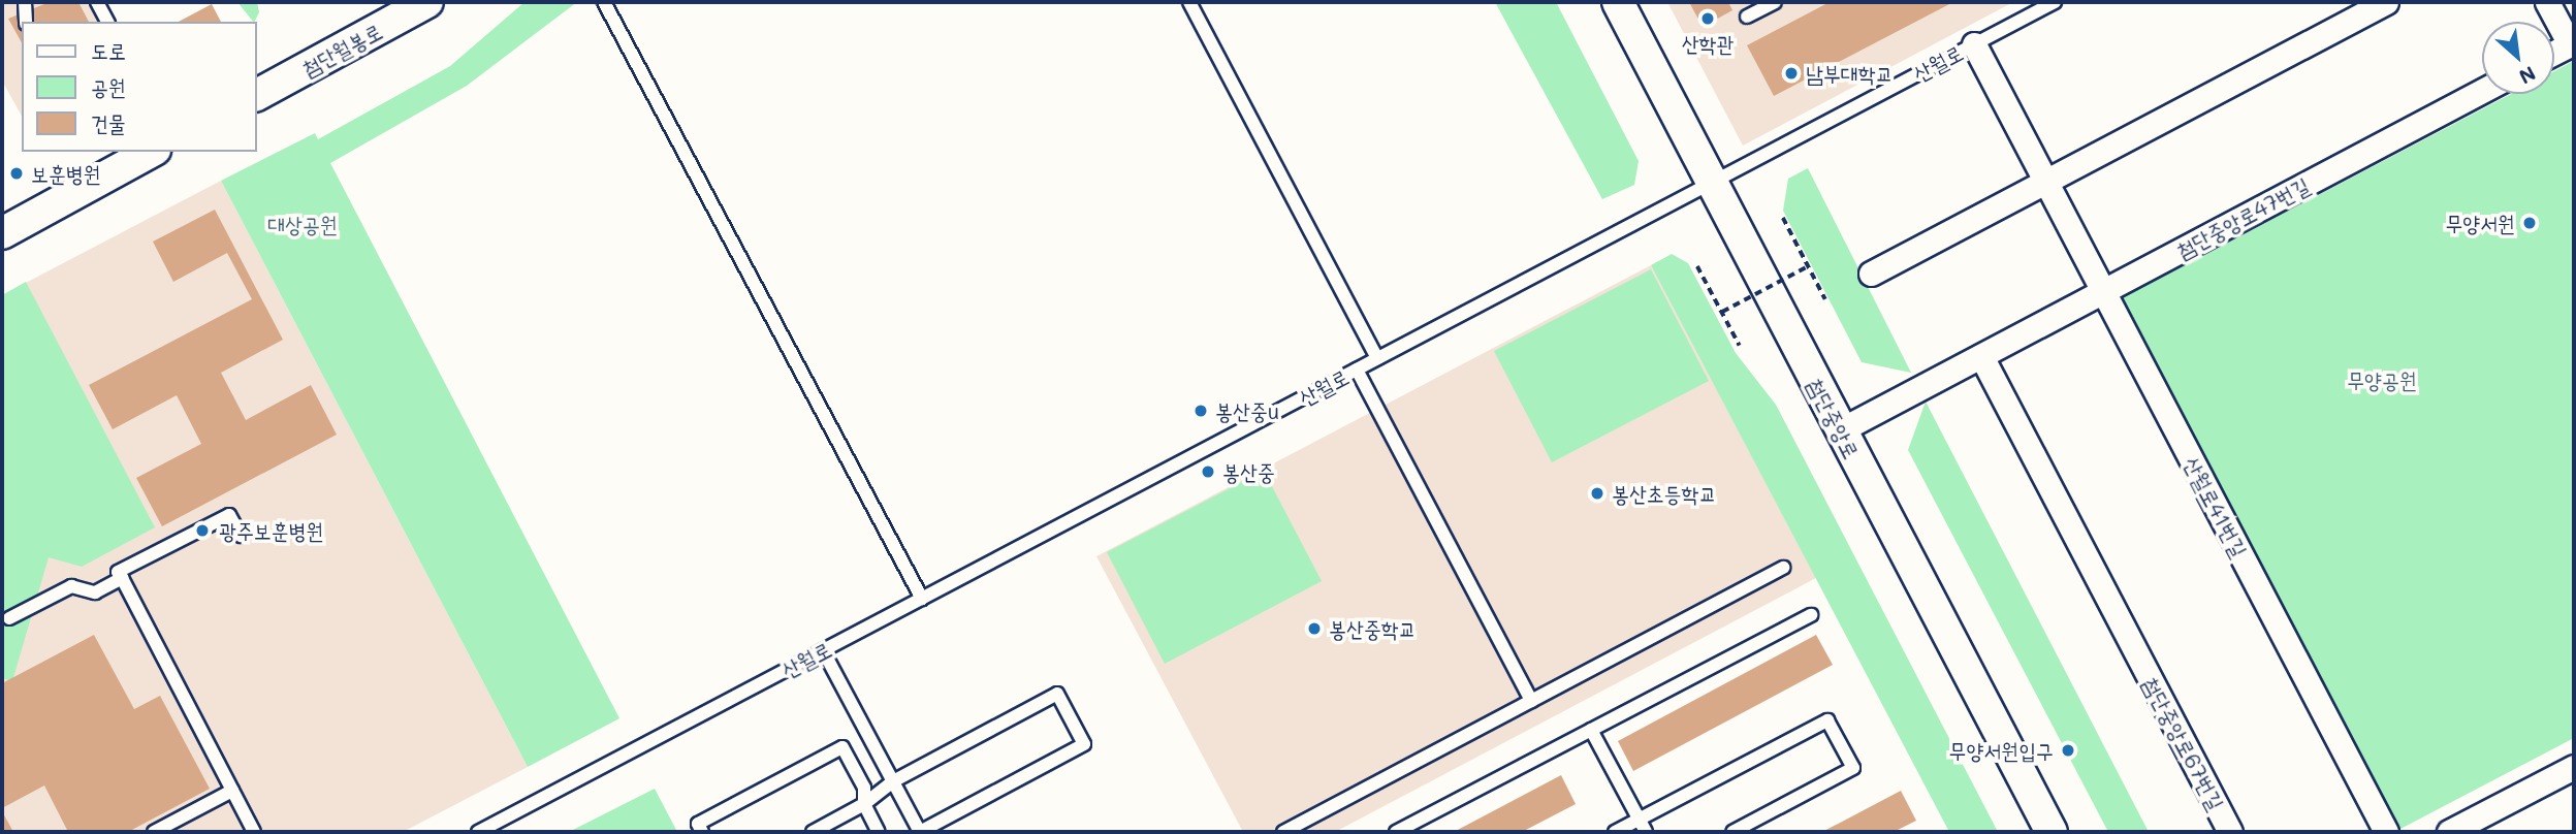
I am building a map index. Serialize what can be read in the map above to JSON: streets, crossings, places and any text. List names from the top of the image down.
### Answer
{
  "streets": {
    "street": [
      "첨단월봉로",
      "첨단중앙로47번길",
      "첨단중앙로",
      "산월로41번길",
      "첨단중앙로67번길"
    ],
    "lane": ["산월로"]
  },
  "crossings": [
    ["산월로", "첨단중앙로"],
    ["산월로", "산월로41번길"],
    ["첨단중앙로47번길", "첨단중앙로"],
    ["첨단중앙로47번길", "산월로41번길"],
    ["첨단중앙로47번길", "첨단중앙로67번길"]
  ],
  "parks": ["대상공원", "무양공원"],
  "places": [
    "산학관",
    "남부대학교",
    "보훈병원",
    "무양서원",
    "봉산중u",
    "봉산중",
    "봉산초등학교",
    "광주보훈병원",
    "봉산중학교",
    "무양서원입구"
  ],
  "legend": ["도로", "공원", "건물"],
  "north": "bottom right"
}
